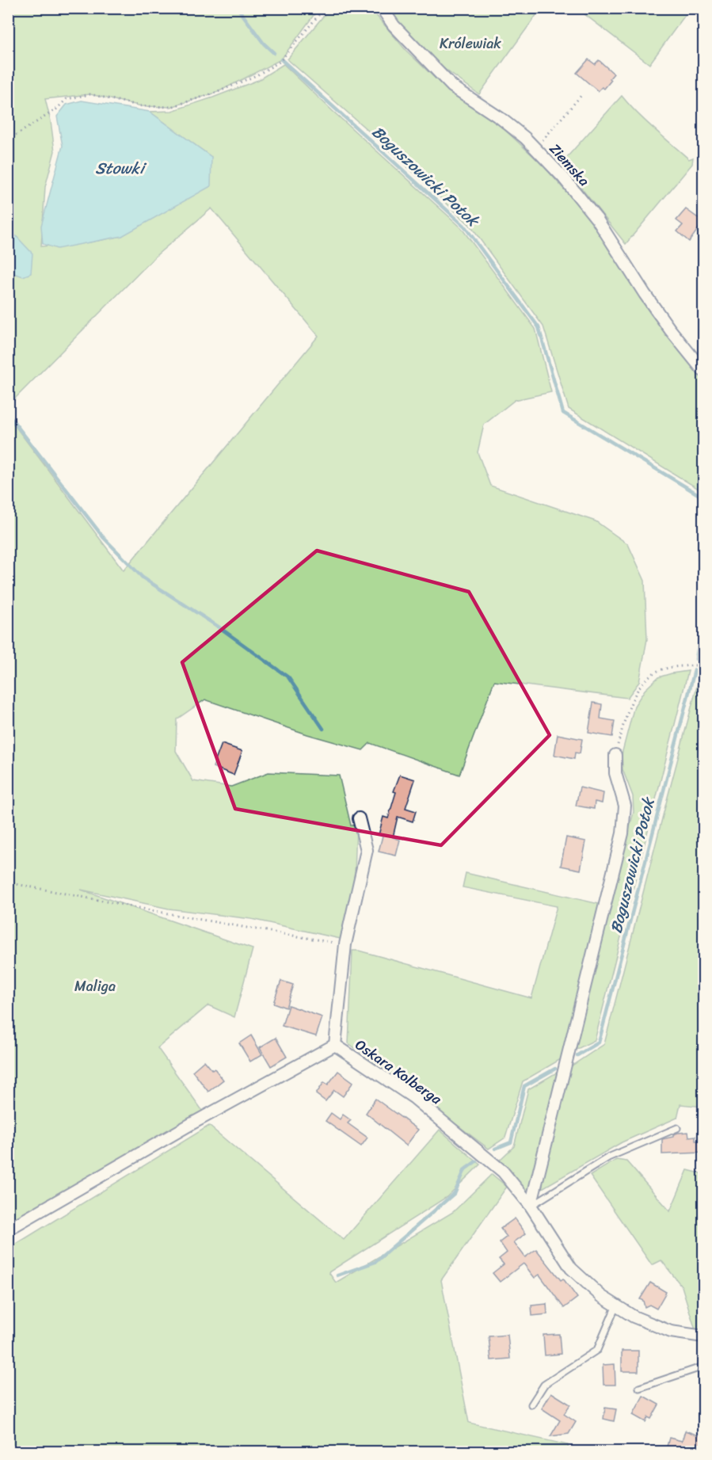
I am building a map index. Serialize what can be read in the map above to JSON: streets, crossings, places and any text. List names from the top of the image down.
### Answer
{
  "streets": {
    "street": ["Ziemska", "Oskara Kolberga"]
  },
  "water": ["Stowki", "Boguszowicki Potok"],
  "parks": ["Królewiak", "Maliga"]
}
